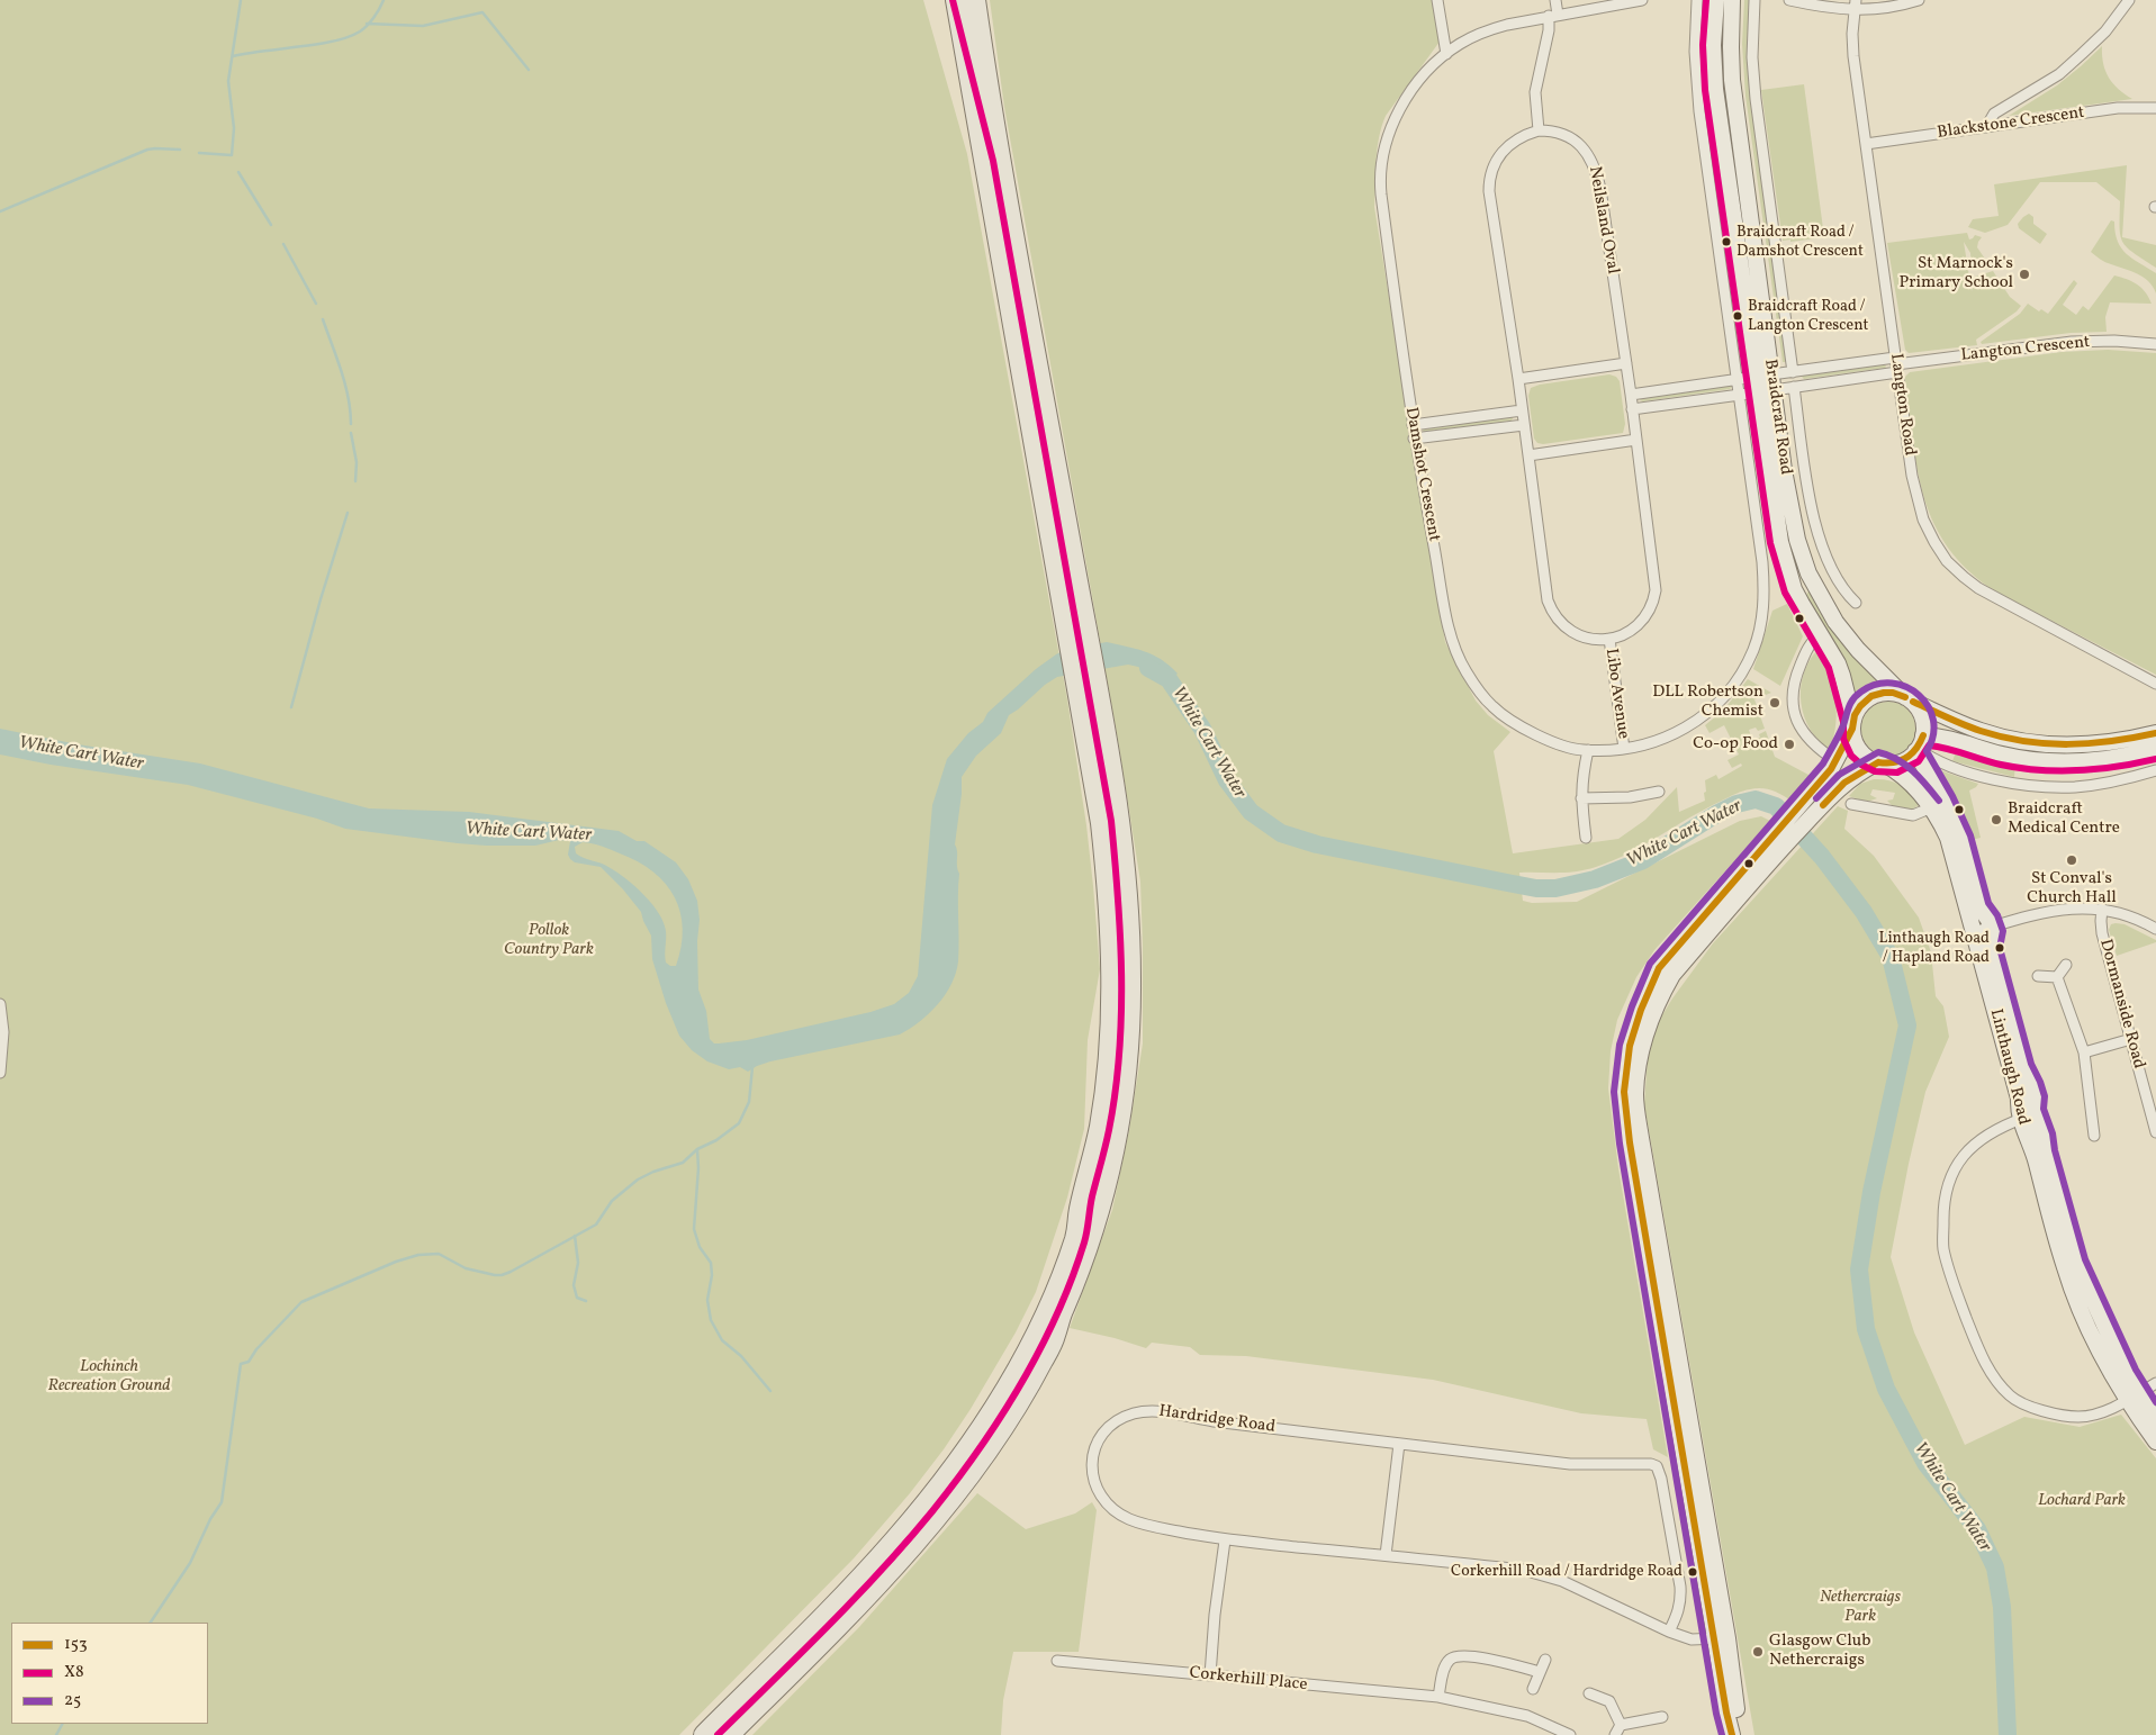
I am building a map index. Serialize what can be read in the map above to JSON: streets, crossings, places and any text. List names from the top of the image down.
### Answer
{
  "streets": {
    "street": [
      "Blackstone Crescent",
      "Neilsland Oval",
      "Langton Crescent",
      "Langton Road",
      "Braidcraft Road",
      "Damshot Crescent",
      "Libo Avenue",
      "Dormanside Road",
      "Linthaugh Road",
      "Hardridge Road",
      "Corkerhill Place"
    ]
  },
  "crossings": [
    ["Blackstone Crescent", "Langton Road"],
    ["Neilsland Oval", "Libo Avenue"],
    ["Langton Crescent", "Langton Road"],
    ["Braidcraft Road", "Damshot Crescent"],
    ["Braidcraft Road", "Linthaugh Road"],
    ["Damshot Crescent", "Libo Avenue"]
  ],
  "water": ["White Cart Water"],
  "parks": [
    "Pollok Country Park",
    "Lochinch Recreation Ground",
    "Lochard Park",
    "Nethercraigs Park"
  ],
  "places": [
    "Braidcraft Road / Damshot Crescent",
    "St Marnock's Primary School",
    "Braidcraft Road / Langton Crescent",
    "DLL Robertson Chemist",
    "Co-op Food",
    "Braidcraft Medical Centre",
    "St Conval's Church Hall",
    "Linthaugh Road / Hapland Road",
    "Corkerhill Road / Hardridge Road",
    "Glasgow Club Nethercraigs"
  ],
  "lines": ["transit line X8", "transit line 25", "transit line 153"],
  "legend": ["153", "X8", "25"]
}
